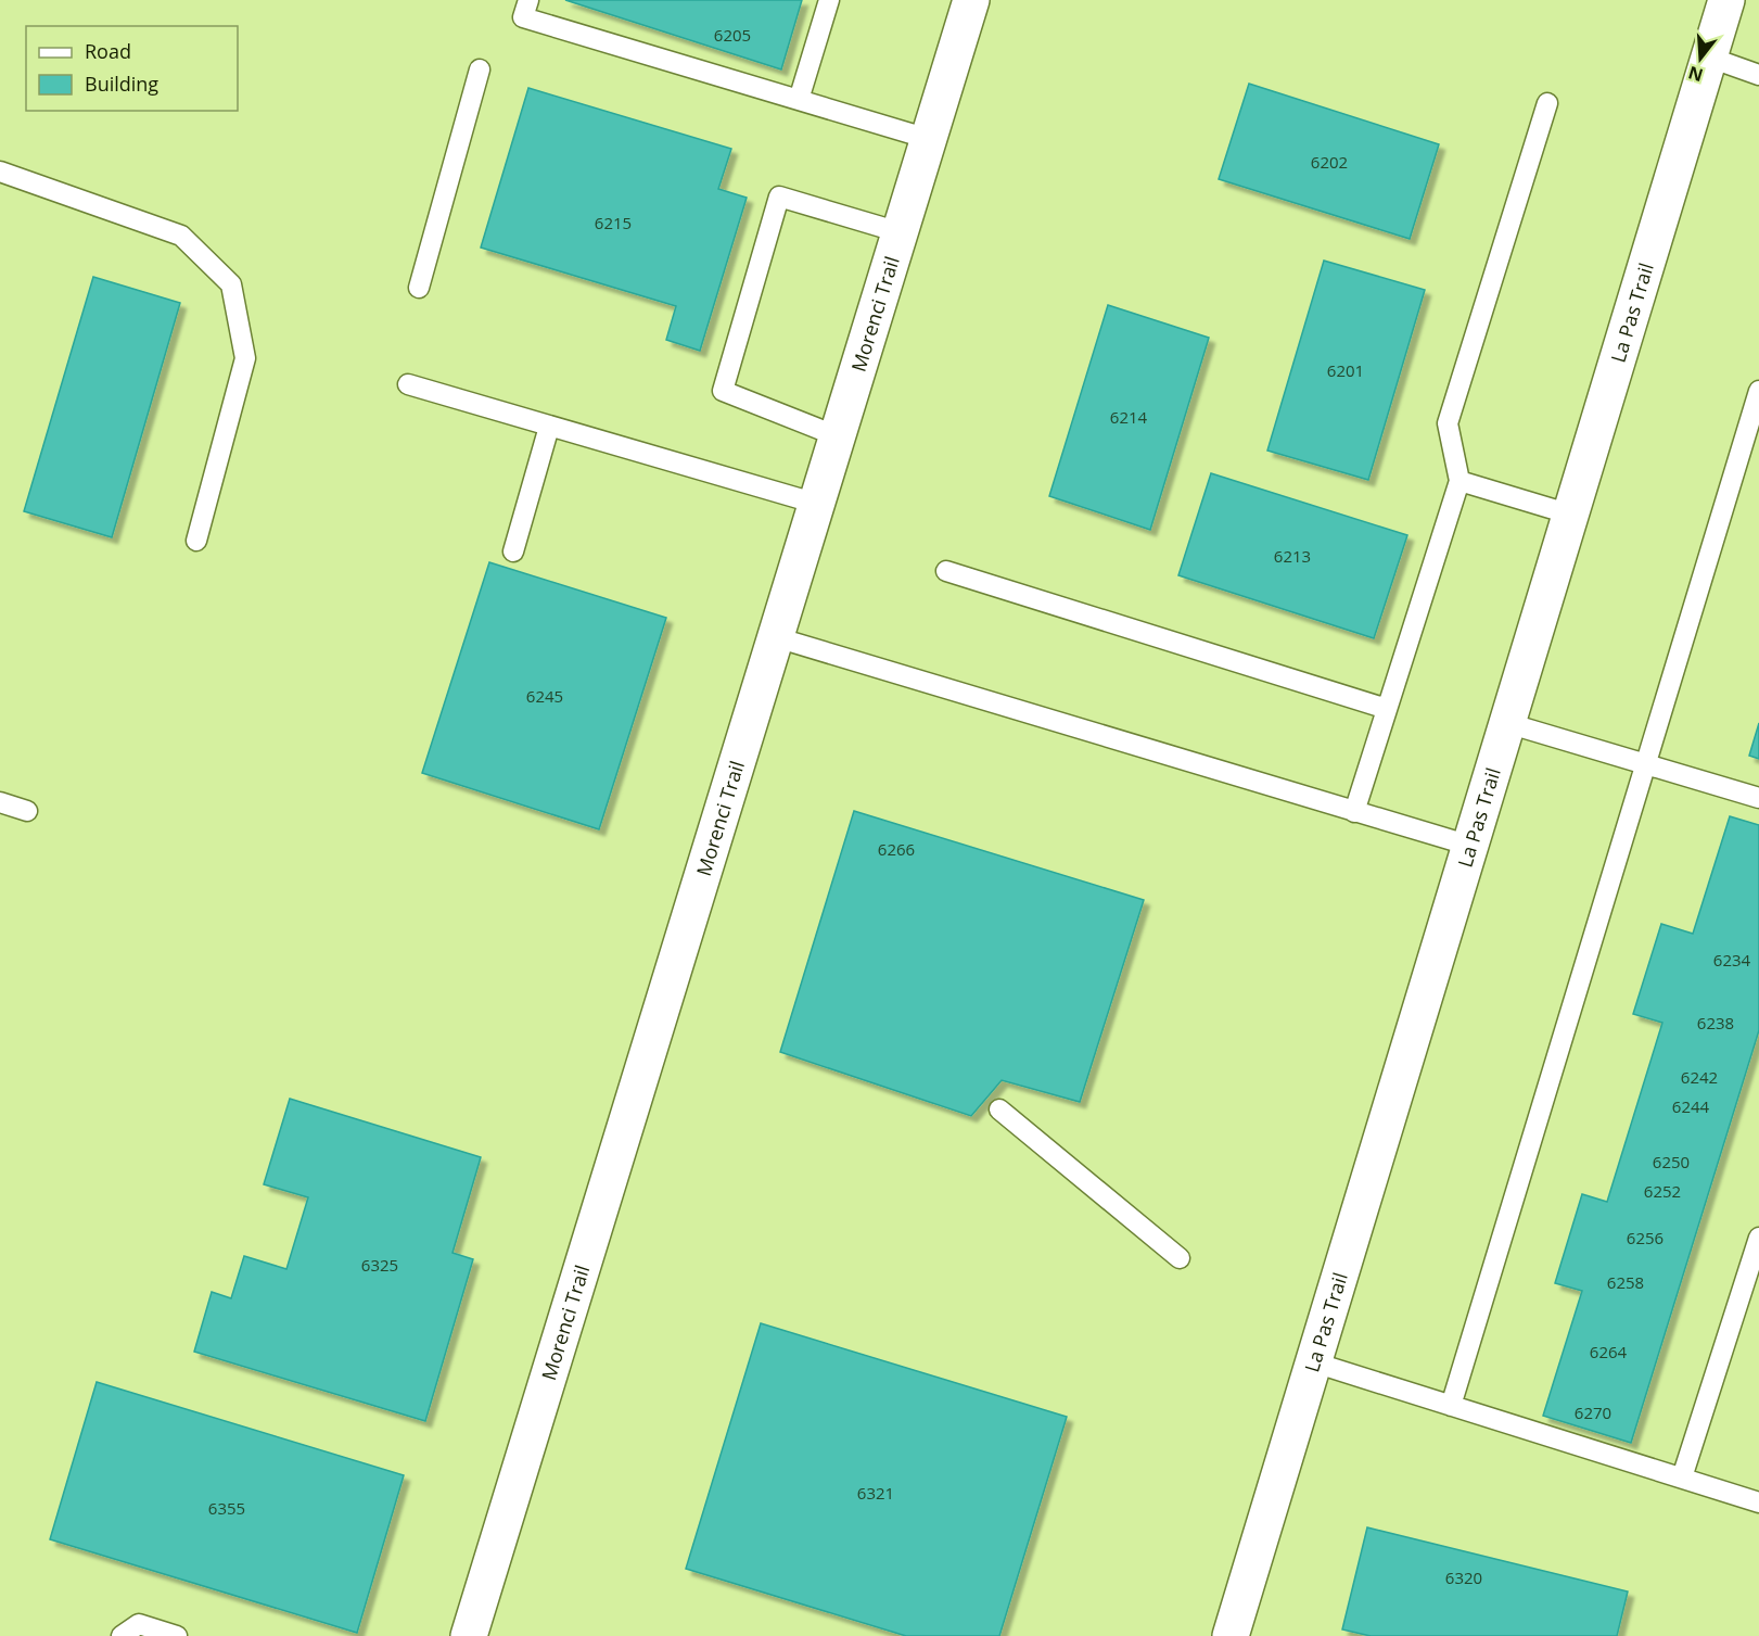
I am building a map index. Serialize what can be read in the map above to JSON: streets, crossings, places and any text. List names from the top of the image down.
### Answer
{
  "streets": {
    "street": ["La Pas Trail", "Morenci Trail"]
  },
  "house_numbers": [
    "6205",
    "6202",
    "6215",
    "6201",
    "6214",
    "6213",
    "6245",
    "6266",
    "6234",
    "6238",
    "6242",
    "6244",
    "6250",
    "6252",
    "6256",
    "6325",
    "6258",
    "6264",
    "6270",
    "6321",
    "6355",
    "6320"
  ],
  "legend": ["Road", "Building"],
  "north": "bottom"
}
